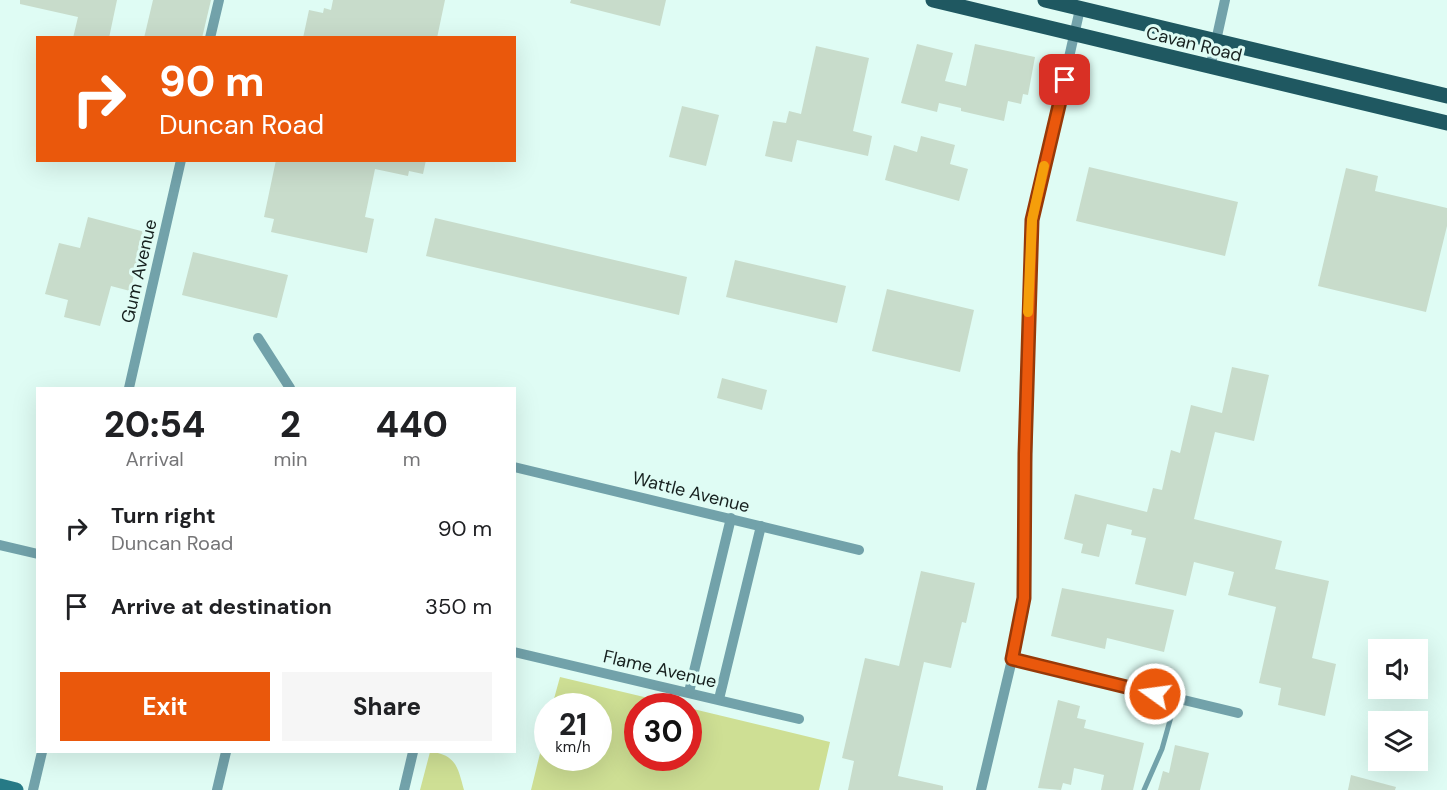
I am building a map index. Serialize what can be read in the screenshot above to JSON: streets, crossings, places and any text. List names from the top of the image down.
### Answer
{
  "streets": {
    "main road": ["Cavan Road"],
    "street": ["Gum Avenue", "Wattle Avenue", "Flame Avenue"]
  },
  "page": {
    "turn": ["90 m", "Duncan Road"],
    "eta": [
      "20:54",
      "Arrival",
      "2",
      "min",
      "440",
      "m"
    ],
    "list": [
      {
        "name": "Turn right",
        "note": "Duncan Road",
        "value": "90 m"
      },
      {
        "name": "Arrive at destination",
        "value": "350 m"
      }
    ],
    "buttons": ["Exit", "Share"],
    "speed": "21 km/h",
    "limit": "30"
  }
}
